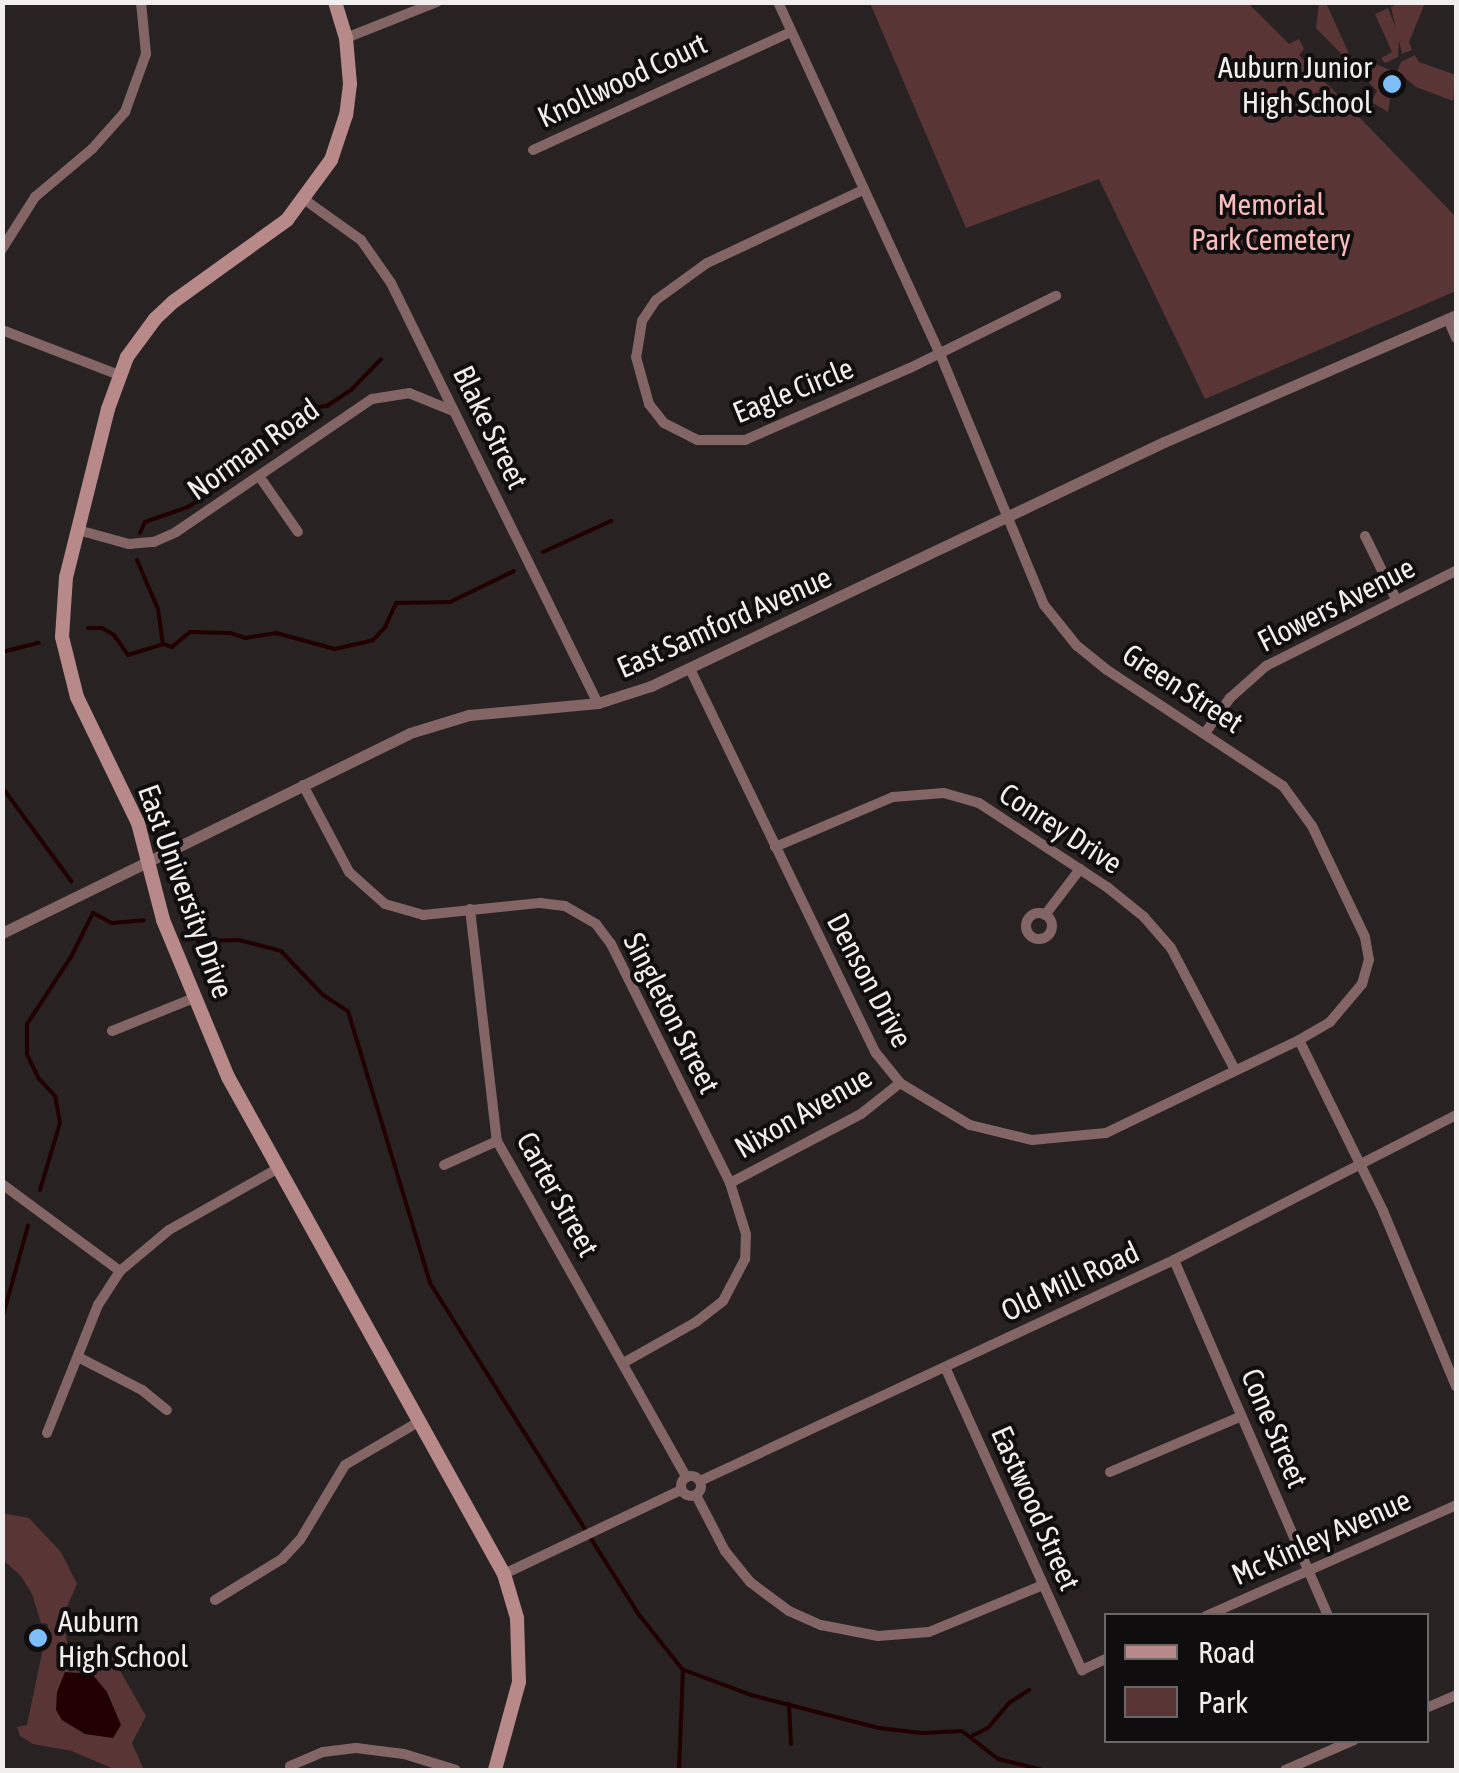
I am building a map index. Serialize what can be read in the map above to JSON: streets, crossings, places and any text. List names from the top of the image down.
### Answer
{
  "streets": {
    "main road": ["East University Drive"],
    "street": [
      "Knollwood Court",
      "Eagle Circle",
      "Blake Street",
      "Norman Road",
      "Flowers Avenue",
      "East Samford Avenue",
      "Green Street",
      "Conrey Drive",
      "Denson Drive",
      "Singleton Street",
      "Nixon Avenue",
      "Carter Street",
      "Old Mill Road",
      "Cone Street",
      "Eastwood Street",
      "Mc Kinley Avenue"
    ]
  },
  "crossings": [
    ["Knollwood Court", "Green Street"],
    ["Eagle Circle", "Green Street"],
    ["Blake Street", "Norman Road"],
    ["Blake Street", "East Samford Avenue"],
    ["Blake Street", "East University Drive"],
    ["Norman Road", "East University Drive"],
    ["Flowers Avenue", "Green Street"],
    ["East Samford Avenue", "Green Street"],
    ["East Samford Avenue", "East University Drive"],
    ["East Samford Avenue", "Denson Drive"],
    ["East Samford Avenue", "Singleton Street"],
    ["Green Street", "Denson Drive"],
    ["Conrey Drive", "Denson Drive"],
    ["Denson Drive", "Nixon Avenue"],
    ["Singleton Street", "Nixon Avenue"],
    ["Singleton Street", "Carter Street"],
    ["Old Mill Road", "Cone Street"],
    ["Old Mill Road", "Eastwood Street"],
    ["Cone Street", "Mc Kinley Avenue"]
  ],
  "parks": ["Memorial Park Cemetery"],
  "places": ["Auburn Junior High School", "Auburn High School"],
  "legend": ["Road", "Park"]
}
